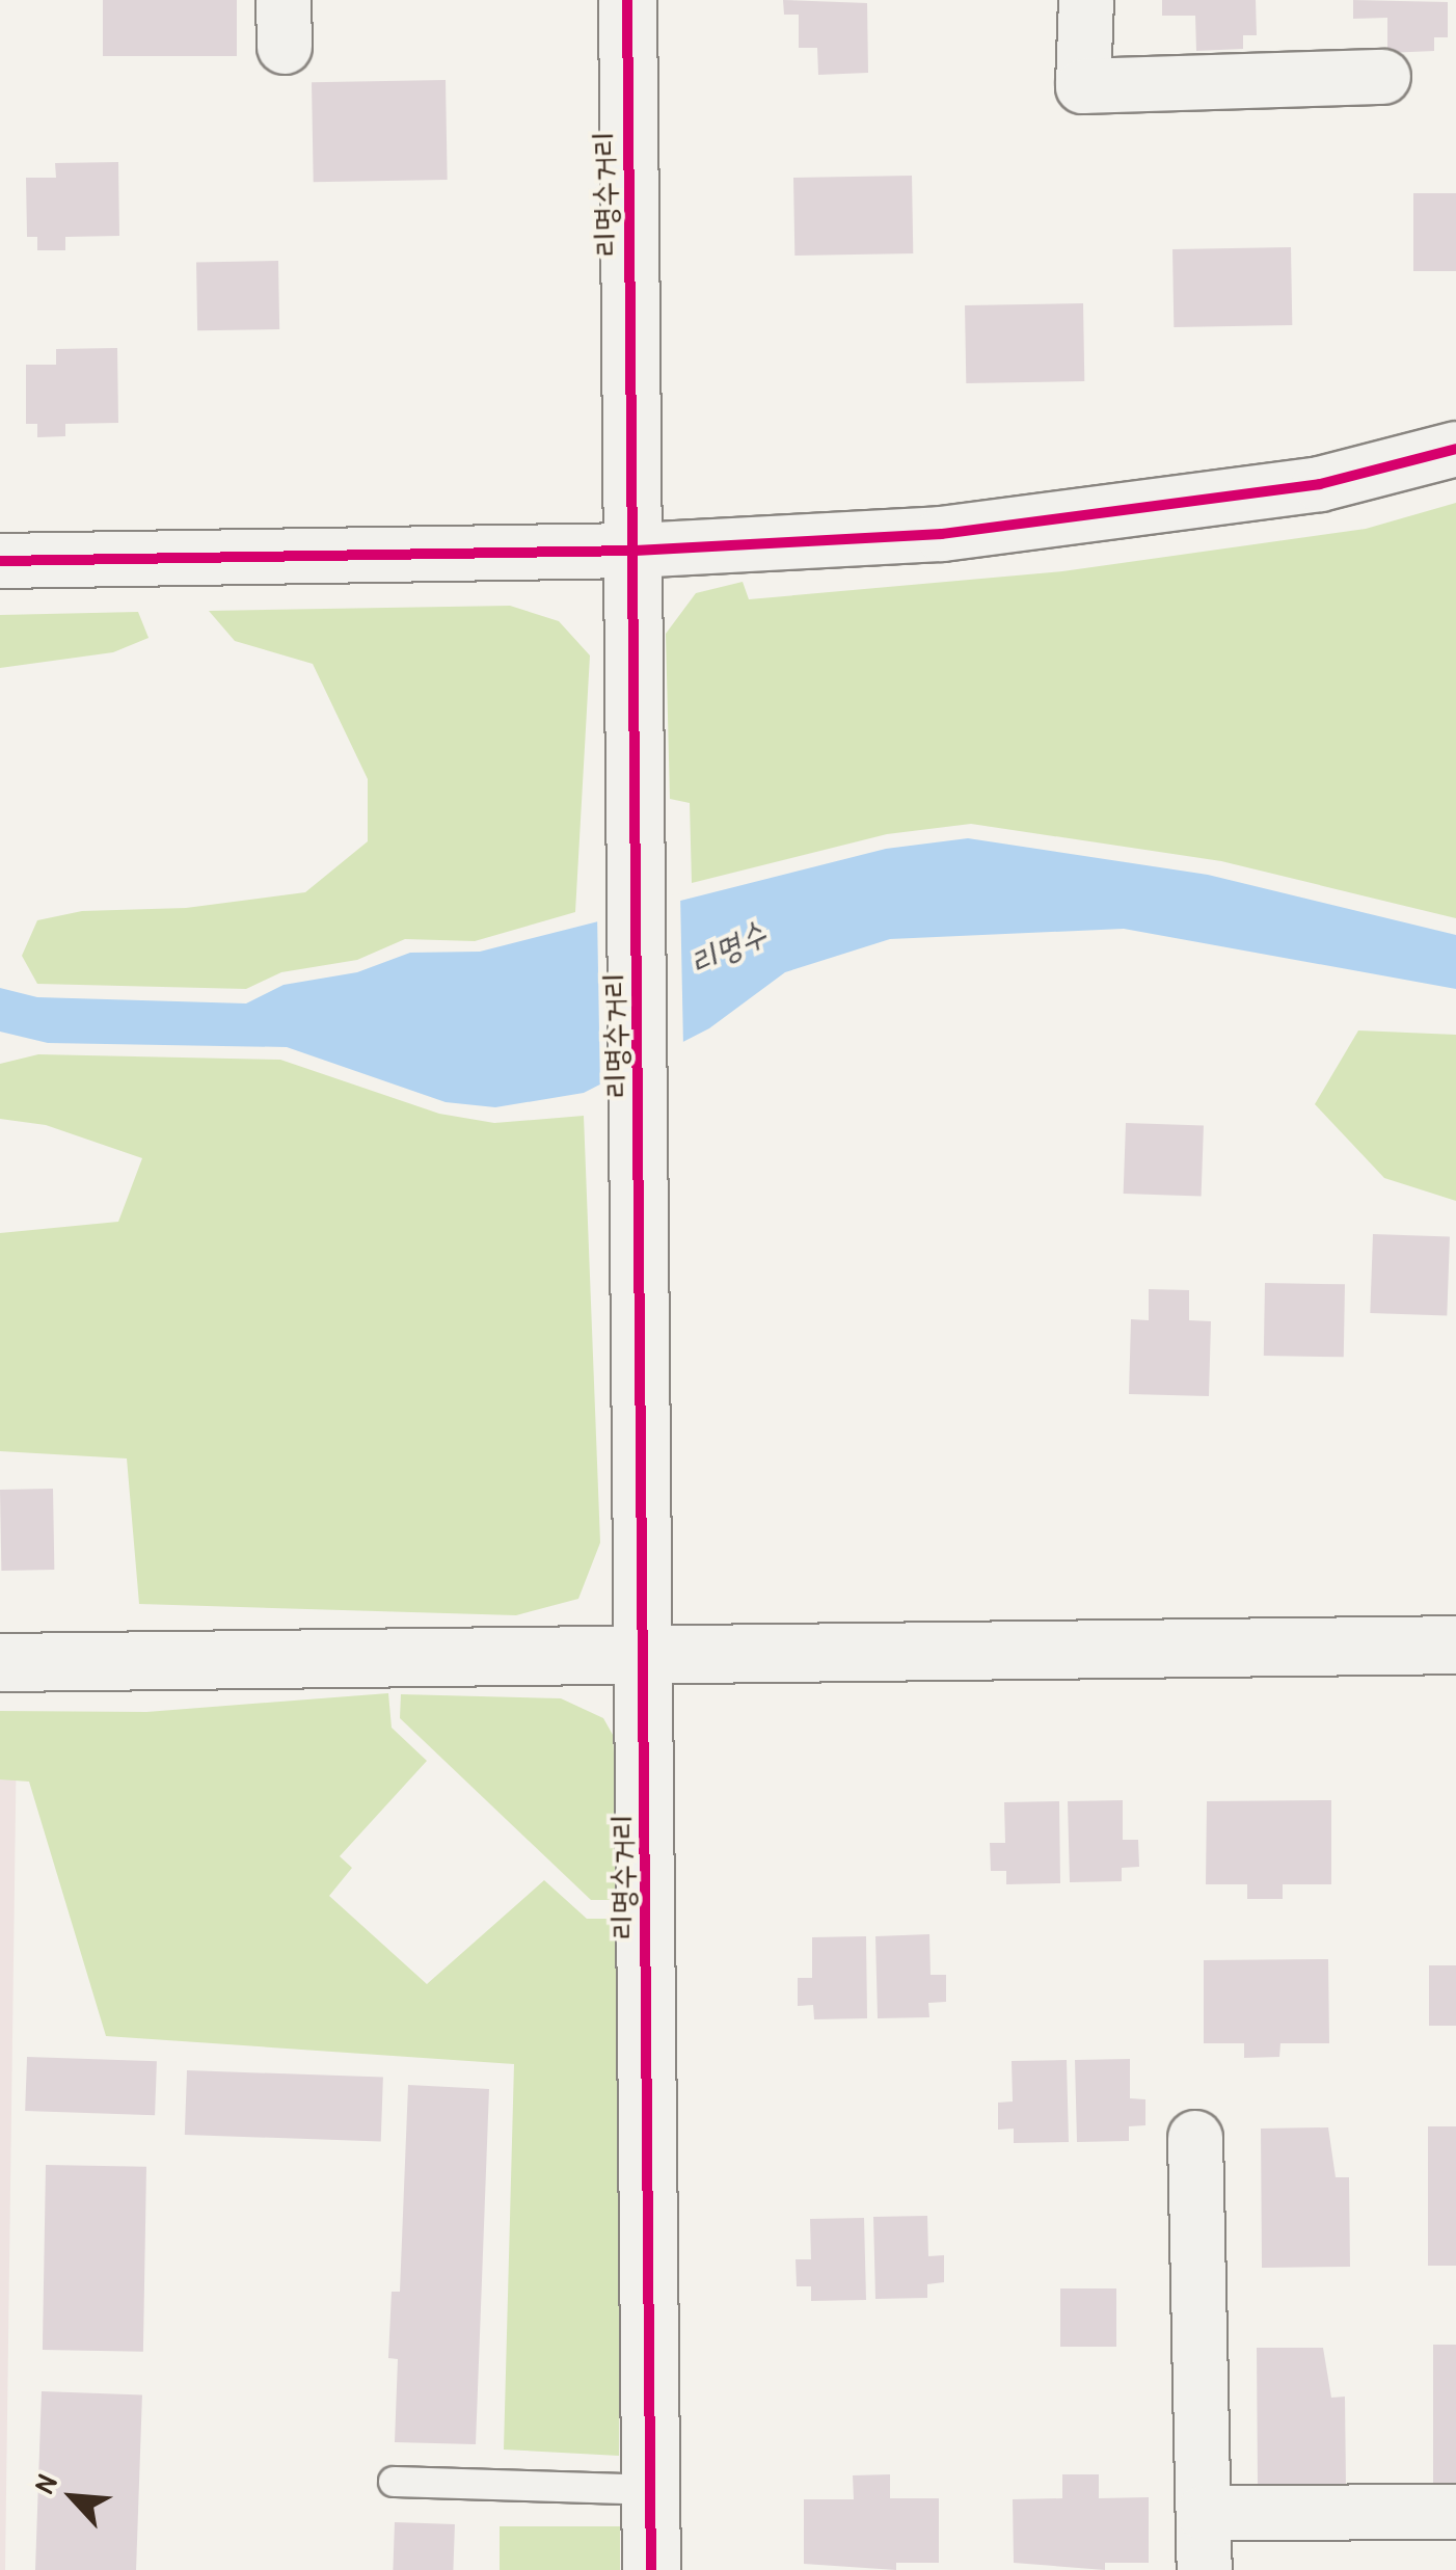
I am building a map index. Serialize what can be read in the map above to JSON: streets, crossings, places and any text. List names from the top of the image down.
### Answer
{
  "streets": {
    "street": ["리명수거리"]
  },
  "water": ["리명수"],
  "north": "top left"
}
